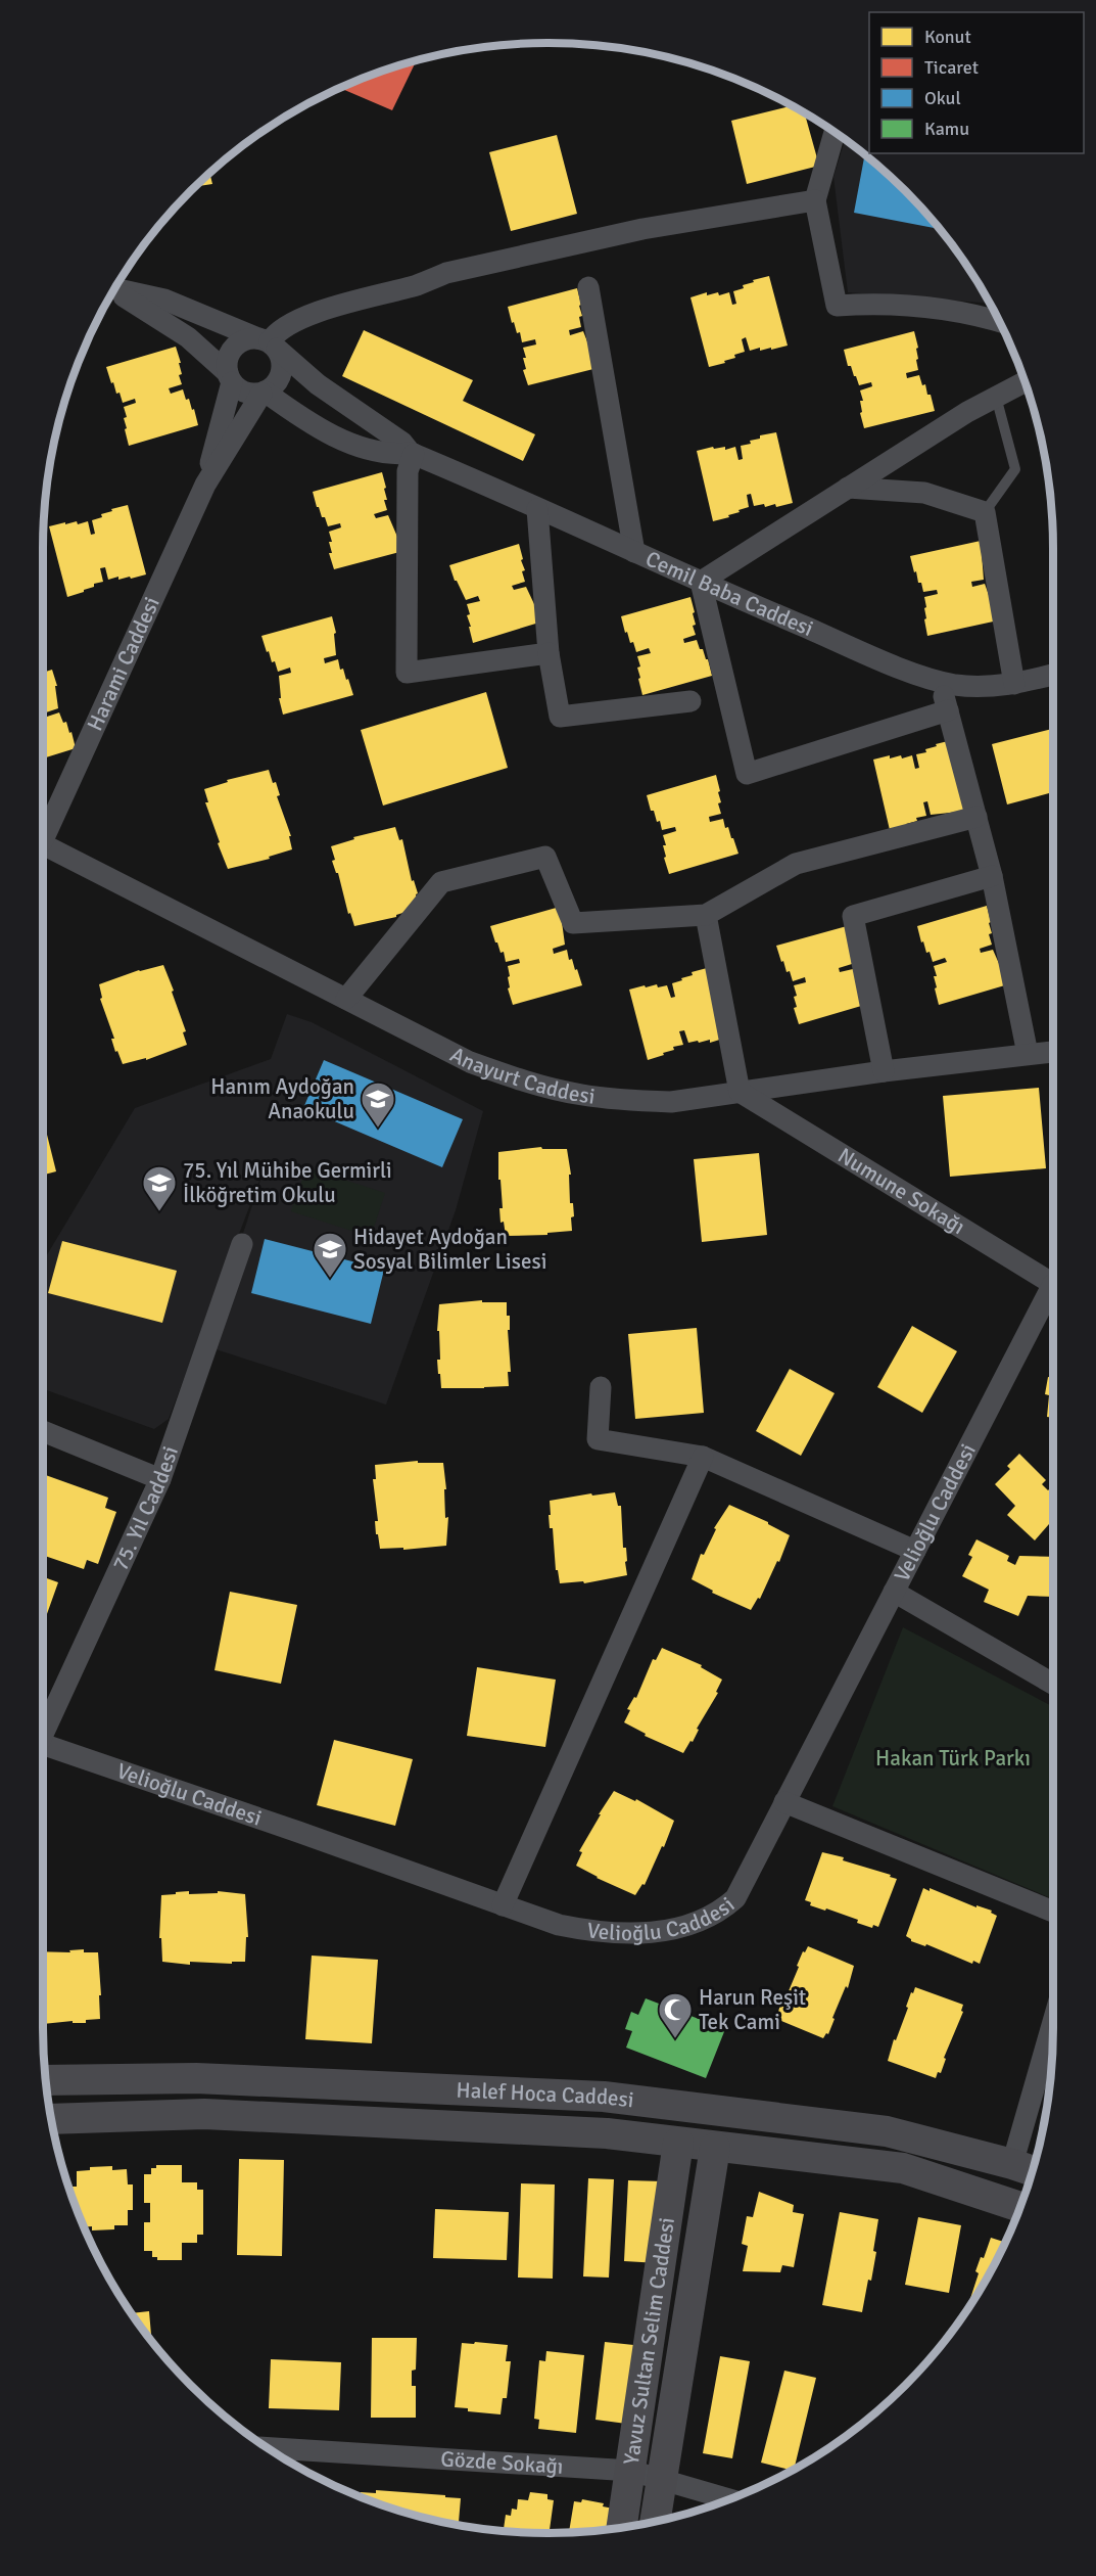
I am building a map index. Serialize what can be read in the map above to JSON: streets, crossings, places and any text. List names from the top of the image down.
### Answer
{
  "streets": {
    "main road": ["Halef Hoca Caddesi", "Yavuz Sultan Selim Caddesi"],
    "street": [
      "Cemil Baba Caddesi",
      "Harami Caddesi",
      "Anayurt Caddesi",
      "Numune Sokağı",
      "75. Yıl Caddesi",
      "Velioğlu Caddesi",
      "Gözde Sokağı"
    ]
  },
  "crossings": [
    ["Anayurt Caddesi", "Numune Sokağı"],
    ["Halef Hoca Caddesi", "Yavuz Sultan Selim Caddesi"],
    ["Yavuz Sultan Selim Caddesi", "Gözde Sokağı"]
  ],
  "parks": ["Hakan Türk Parkı"],
  "places": {
    "school or university": ["Hanım Aydoğan Anaokulu", "75. Yıl Mühibe Germirli İlköğretim Okulu", "Hidayet Aydoğan Sosyal Bilimler Lisesi"],
    "mosque": ["Harun Reşit Tek Cami"]
  },
  "legend": [
    "Konut",
    "Ticaret",
    "Okul",
    "Kamu"
  ]
}
